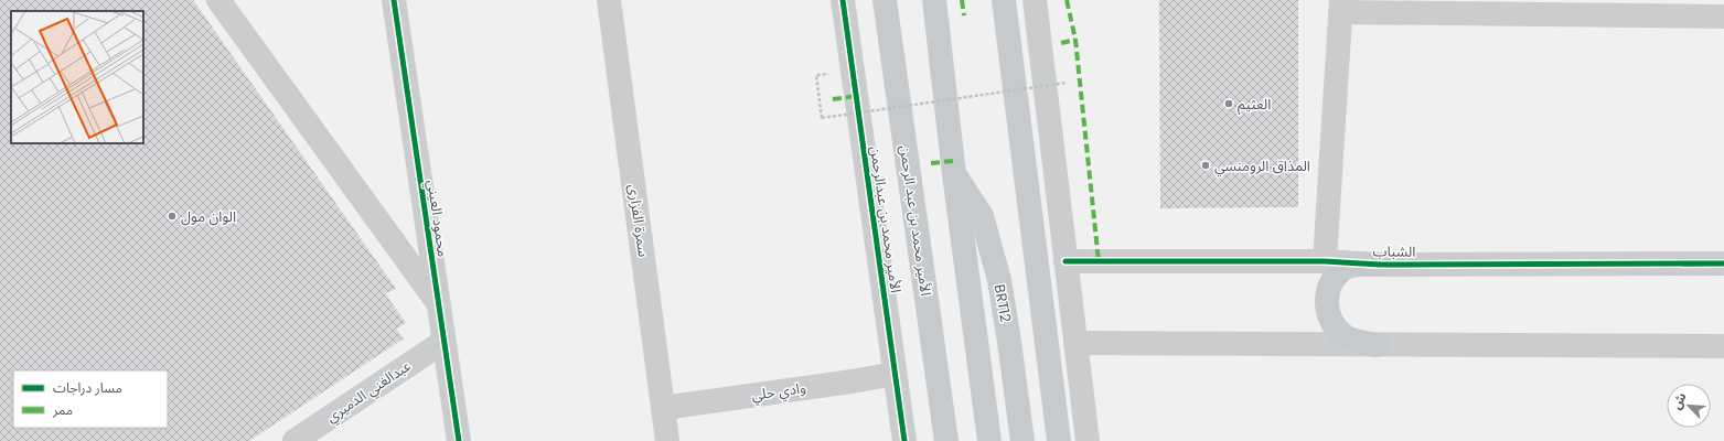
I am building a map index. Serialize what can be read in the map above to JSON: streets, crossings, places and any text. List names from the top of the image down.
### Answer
{
  "streets": {
    "main road": ["الأمير محمد بن عبد الرحمن", "BRT12"],
    "street": [
      "محمود العيني",
      "الأمير محمد بن عبدالرحمن",
      "سمرة الفزارى",
      "الشباب",
      "عبدالغني الدميري",
      "وادي حلي"
    ]
  },
  "crossings": [
    ["محمود العيني", "عبدالغني الدميري"],
    ["الأمير محمد بن عبدالرحمن", "وادي حلي"],
    ["سمرة الفزارى", "وادي حلي"]
  ],
  "places": ["العثيم", "المذاق الرومنسي", "الوان مول"],
  "legend": ["مسار دراجات", "ممر"],
  "north": "top left"
}
